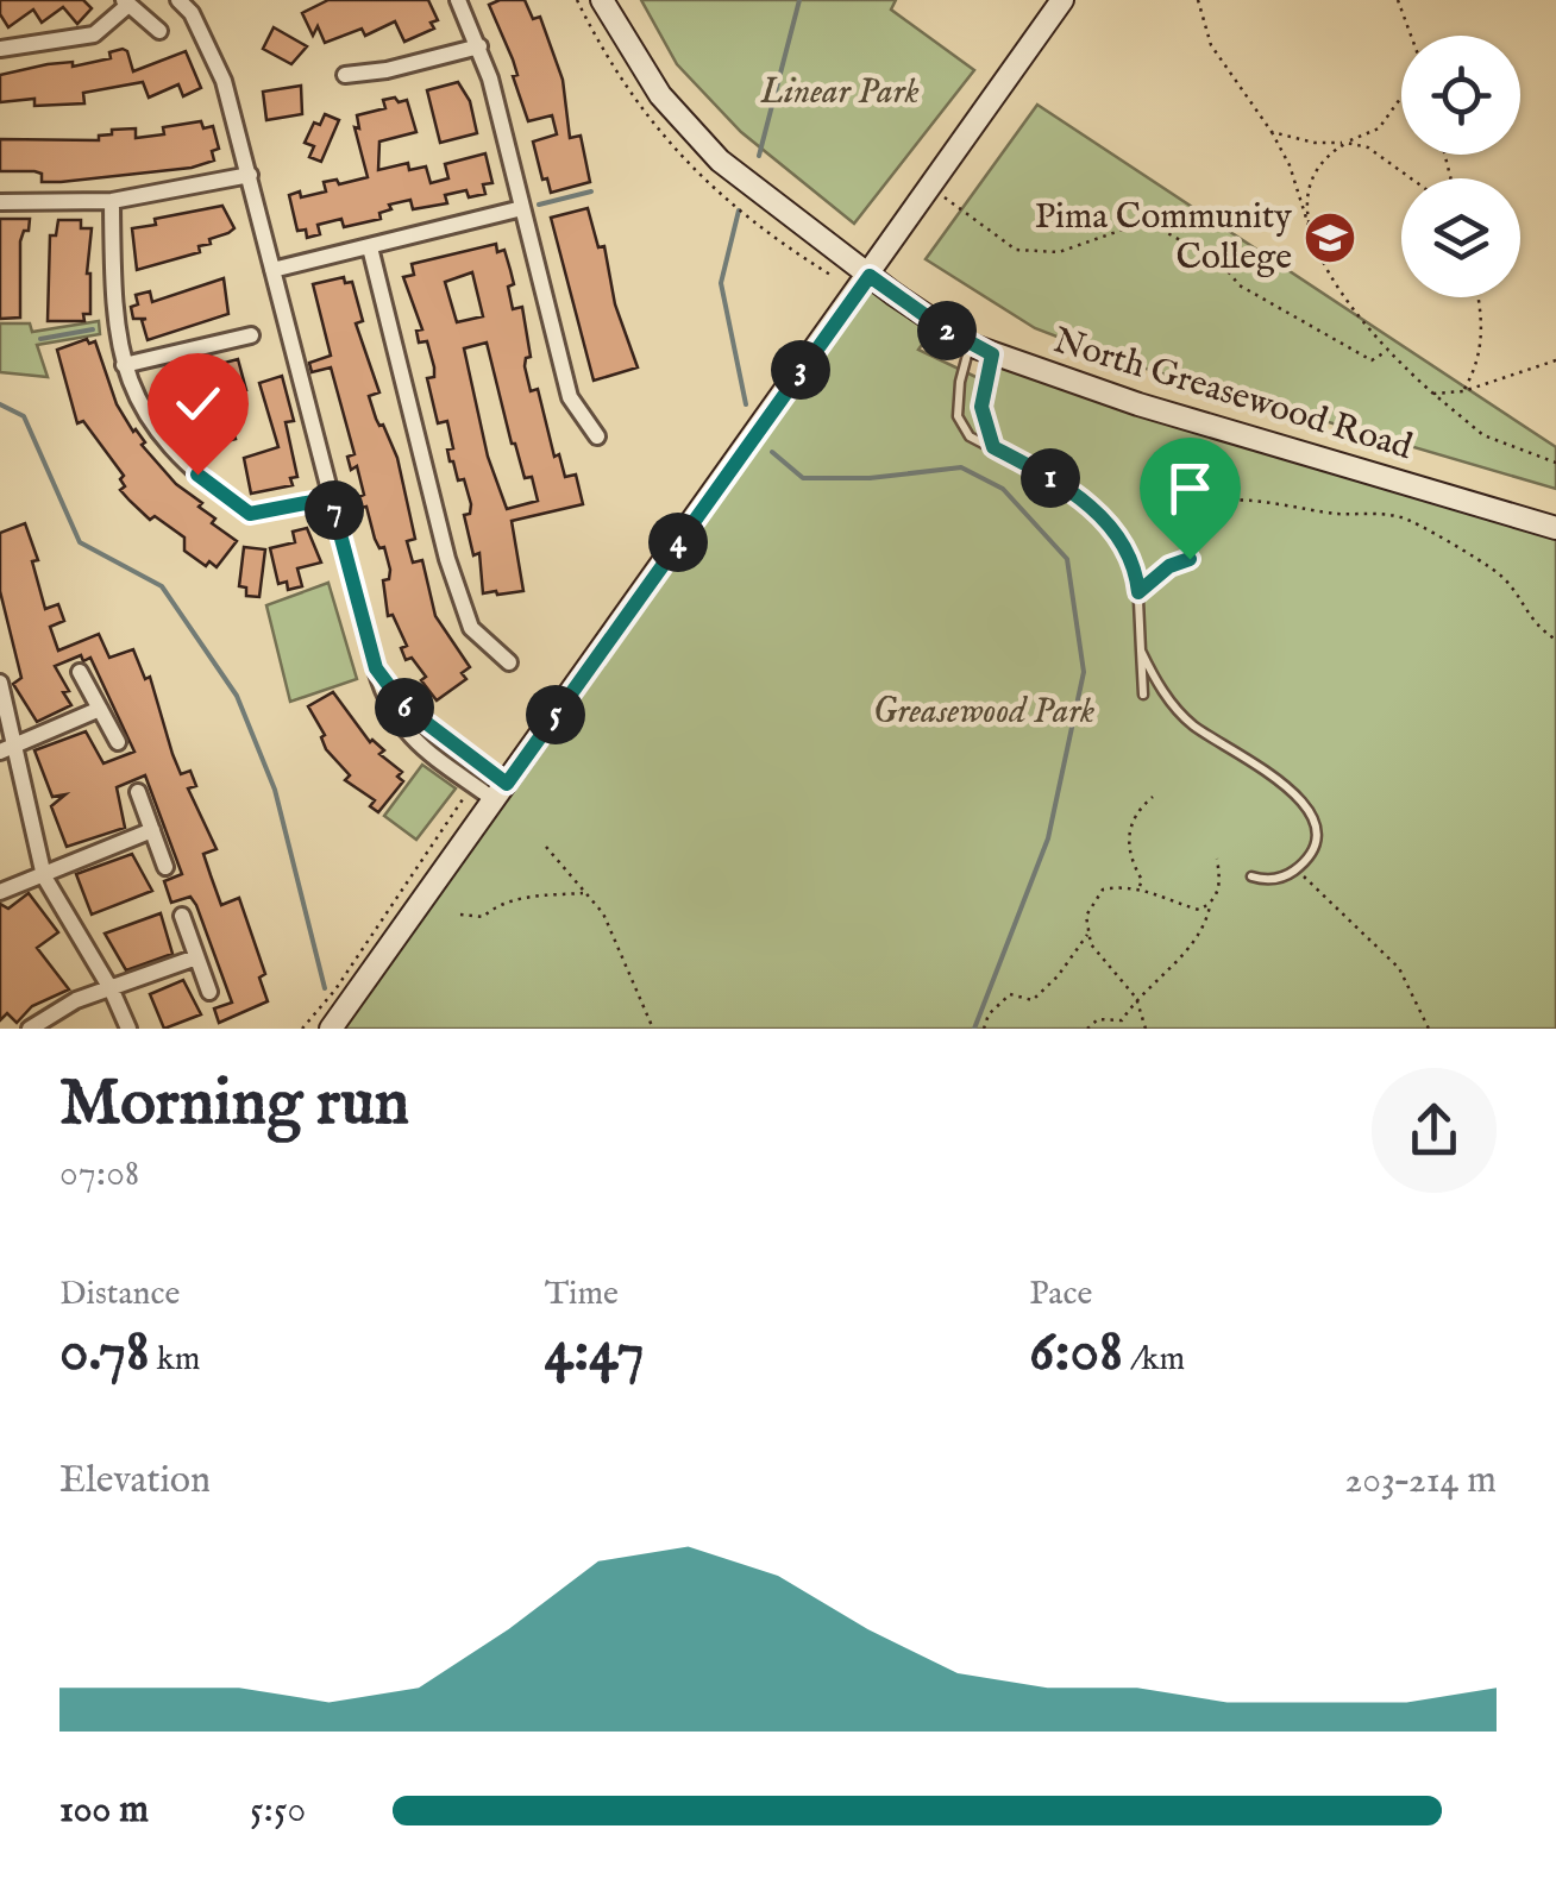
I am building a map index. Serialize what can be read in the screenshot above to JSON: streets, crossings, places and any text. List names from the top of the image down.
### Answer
{
  "streets": {
    "main road": ["North Greasewood Road"]
  },
  "parks": ["Linear Park", "Greasewood Park"],
  "places": {
    "school or university": ["Pima Community College"]
  },
  "page": {
    "pins": [
      "2",
      "3",
      "1",
      "7",
      "4",
      "6",
      "5"
    ],
    "heading": ["Morning run", "07:08"],
    "stats": [
      ["Distance", "0.78 km"],
      ["Time", "4:47"],
      ["Pace", "6:08 /km"]
    ],
    "chart": ["Elevation", "203–214 m"],
    "list": [
      {
        "name": "100 m",
        "note": "5:50"
      }
    ]
  }
}
